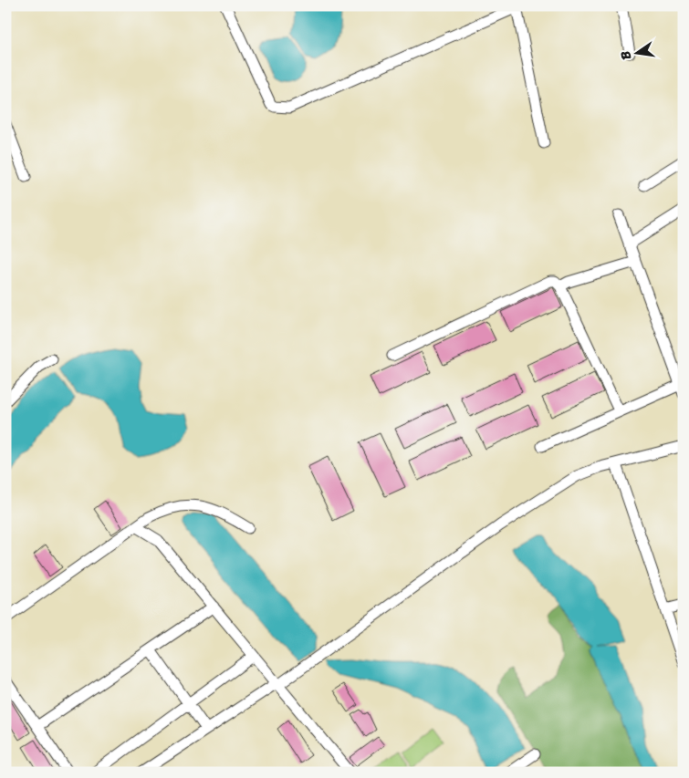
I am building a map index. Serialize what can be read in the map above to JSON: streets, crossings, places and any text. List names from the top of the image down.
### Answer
{
  "north": "left"
}
